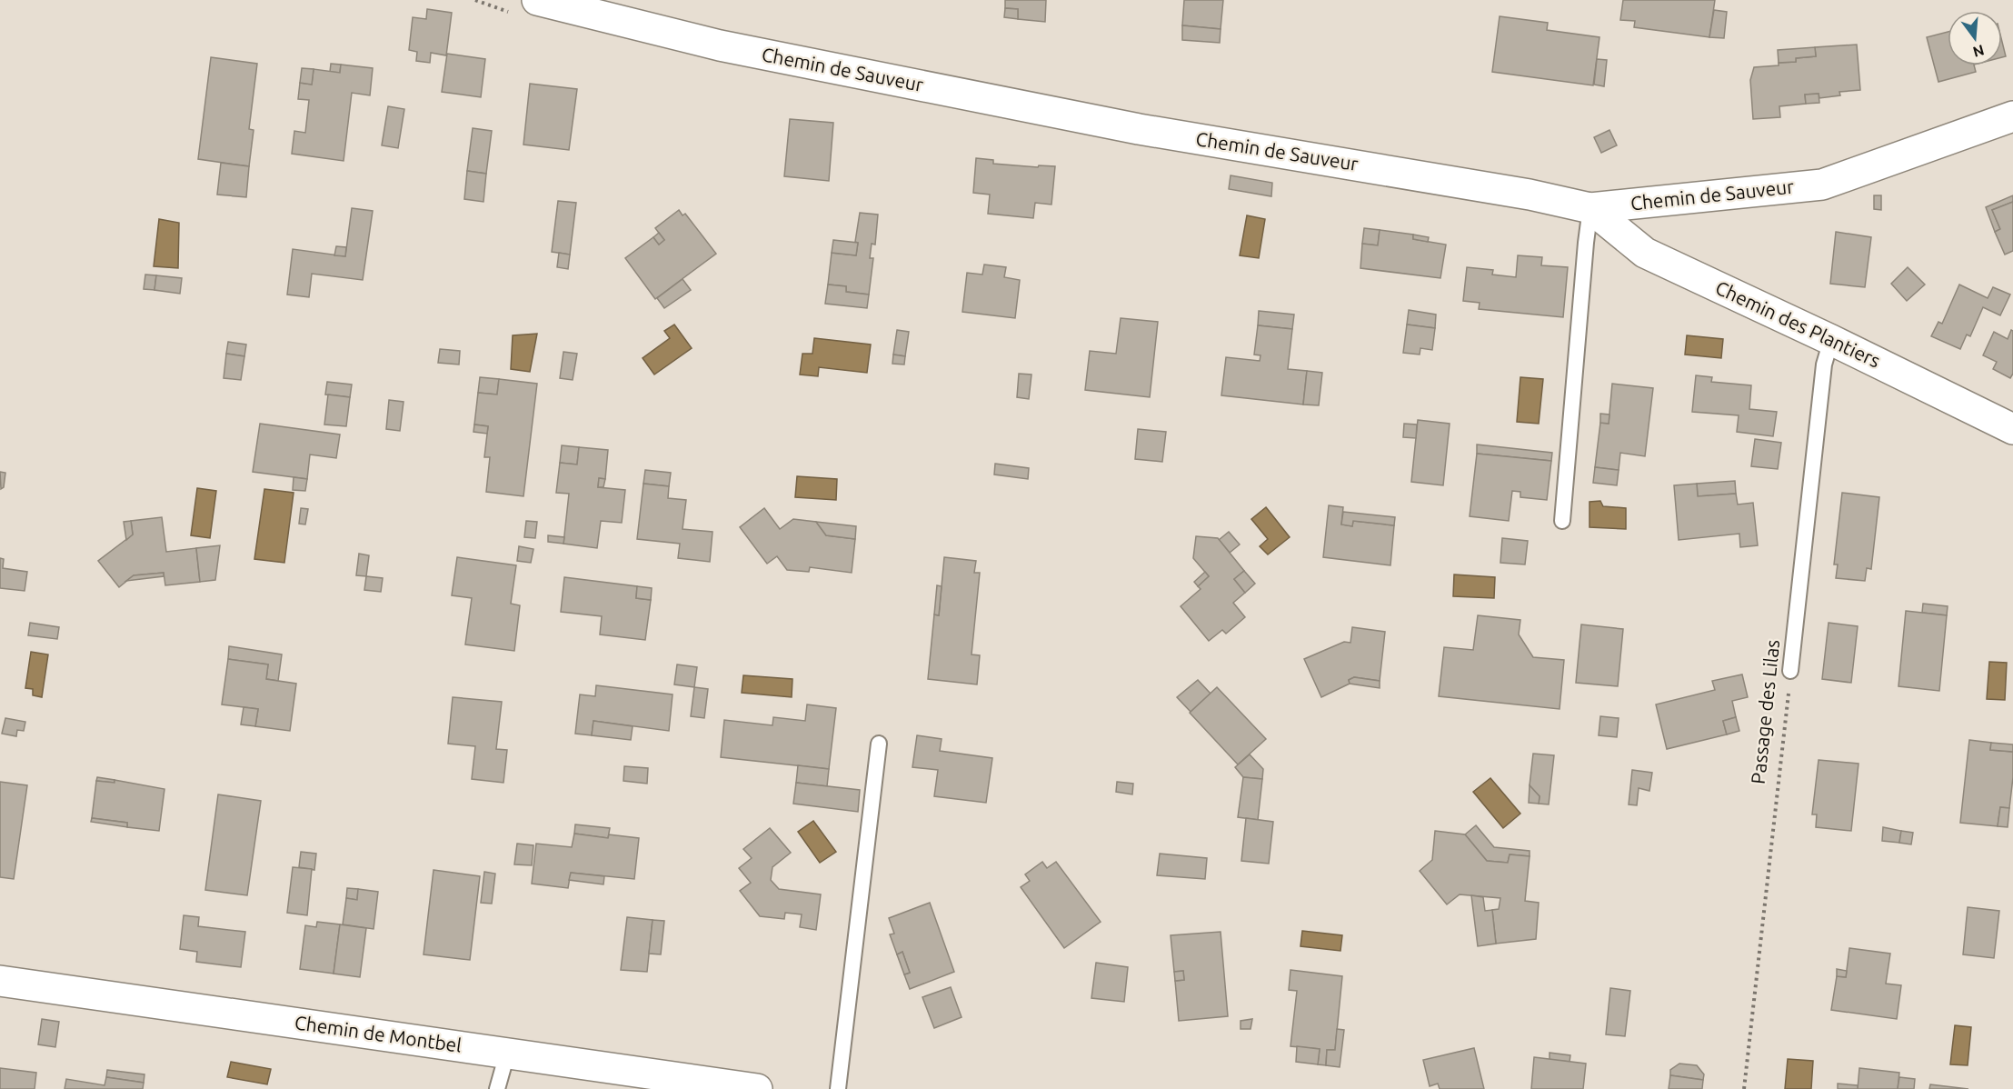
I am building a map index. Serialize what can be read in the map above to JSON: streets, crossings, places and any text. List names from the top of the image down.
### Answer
{
  "streets": {
    "street": ["Chemin de Sauveur", "Chemin des Plantiers", "Chemin de Montbel"],
    "lane": ["Passage des Lilas"]
  },
  "crossings": [
    ["Chemin de Sauveur", "Chemin des Plantiers"],
    ["Chemin des Plantiers", "Passage des Lilas"]
  ],
  "north": "bottom"
}
